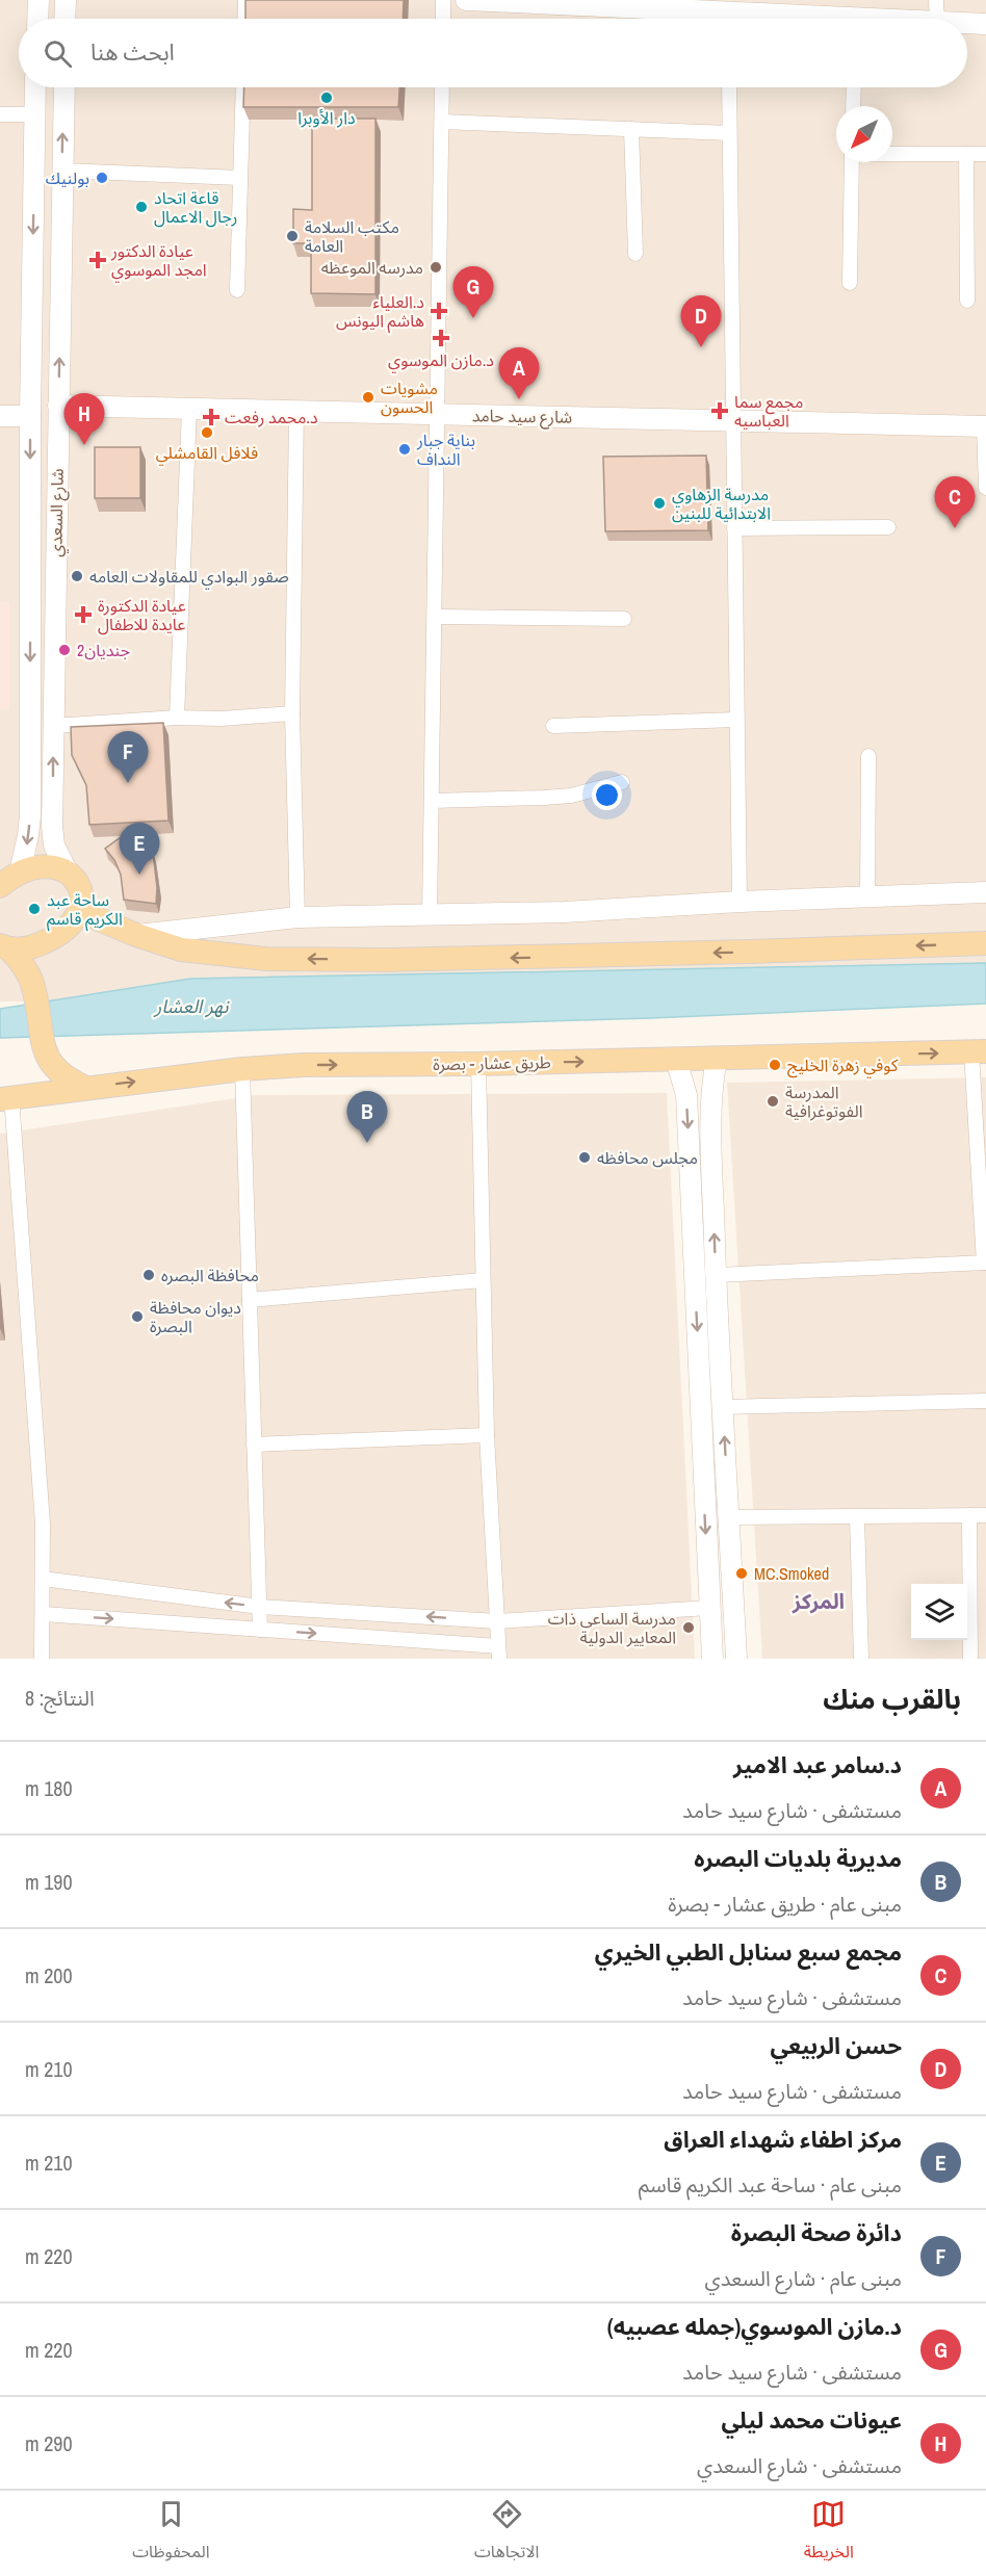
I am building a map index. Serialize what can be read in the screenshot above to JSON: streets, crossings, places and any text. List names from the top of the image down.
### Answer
{
  "streets": {
    "main road": ["شارع سيد حامد", "شارع السعدي", "طريق عشار - بصرة"]
  },
  "crossings": [
    ["شارع سيد حامد", "شارع السعدي"]
  ],
  "districts": ["المركز"],
  "water": ["نهر العشار"],
  "places": {
    "other": [
      "دار الأوبرا",
      "بولنيك",
      "قاعة اتحاد رجال الاعمال",
      "مكتب السلامة العامة",
      "مدرسه الموعظه",
      "مشويات الحسون",
      "فلافل القامشلي",
      "بناية جبار النداف",
      "مدرسة الزهاوي اﻻبتدائية للبنين",
      "صقور البوادي للمقاولات العامه",
      "جنديان2",
      "ساحة عبد الكريم قاسم",
      "كوفي زهرة الخليج",
      "المدرسة الفوتوغرافية",
      "مجلس محافظه",
      "محافظة البصره",
      "ديوان محافظة البصرة",
      "MC.Smoked",
      "مدرسة الساعي ذات المعايير الدولية"
    ],
    "health": [
      "عيادة الدكتور امجد الموسوي",
      "د.العلياء هاشم اليونس",
      "د.مازن الموسوي",
      "مجمع سما العباسيه",
      "د.محمد رفعت",
      "عيادة الدكتورة عايدة للاطفال"
    ]
  },
  "north": "bottom left",
  "page": {
    "search": "ابحث هنا",
    "pins": [
      "G",
      "D",
      "A",
      "H",
      "C",
      "F",
      "E",
      "B"
    ],
    "heading": ["بالقرب منك", "النتائج: 8"],
    "list": [
      {
        "mark": "A",
        "name": "د.سامر عبد الامير",
        "note": "مستشفى · شارع سيد حامد",
        "value": "180 m"
      },
      {
        "mark": "B",
        "name": "مديرية بلديات البصره",
        "note": "مبنى عام · طريق عشار - بصرة",
        "value": "190 m"
      },
      {
        "mark": "C",
        "name": "مجمع سبع سنابل الطبي الخيري",
        "note": "مستشفى · شارع سيد حامد",
        "value": "200 m"
      },
      {
        "mark": "D",
        "name": "حسن الربيعي",
        "note": "مستشفى · شارع سيد حامد",
        "value": "210 m"
      },
      {
        "mark": "E",
        "name": "مركز اطفاء شهداء العراق",
        "note": "مبنى عام · ساحة عبد الكريم قاسم",
        "value": "210 m"
      },
      {
        "mark": "F",
        "name": "دائرة صحة البصرة",
        "note": "مبنى عام · شارع السعدي",
        "value": "220 m"
      },
      {
        "mark": "G",
        "name": "د.مازن الموسوي(جمله عصبيه)",
        "note": "مستشفى · شارع سيد حامد",
        "value": "220 m"
      },
      {
        "mark": "H",
        "name": "عيونات محمد ليلي",
        "note": "مستشفى · شارع السعدي",
        "value": "290 m"
      }
    ],
    "nav": ["الخريطة", "الاتجاهات", "المحفوظات"]
  }
}
